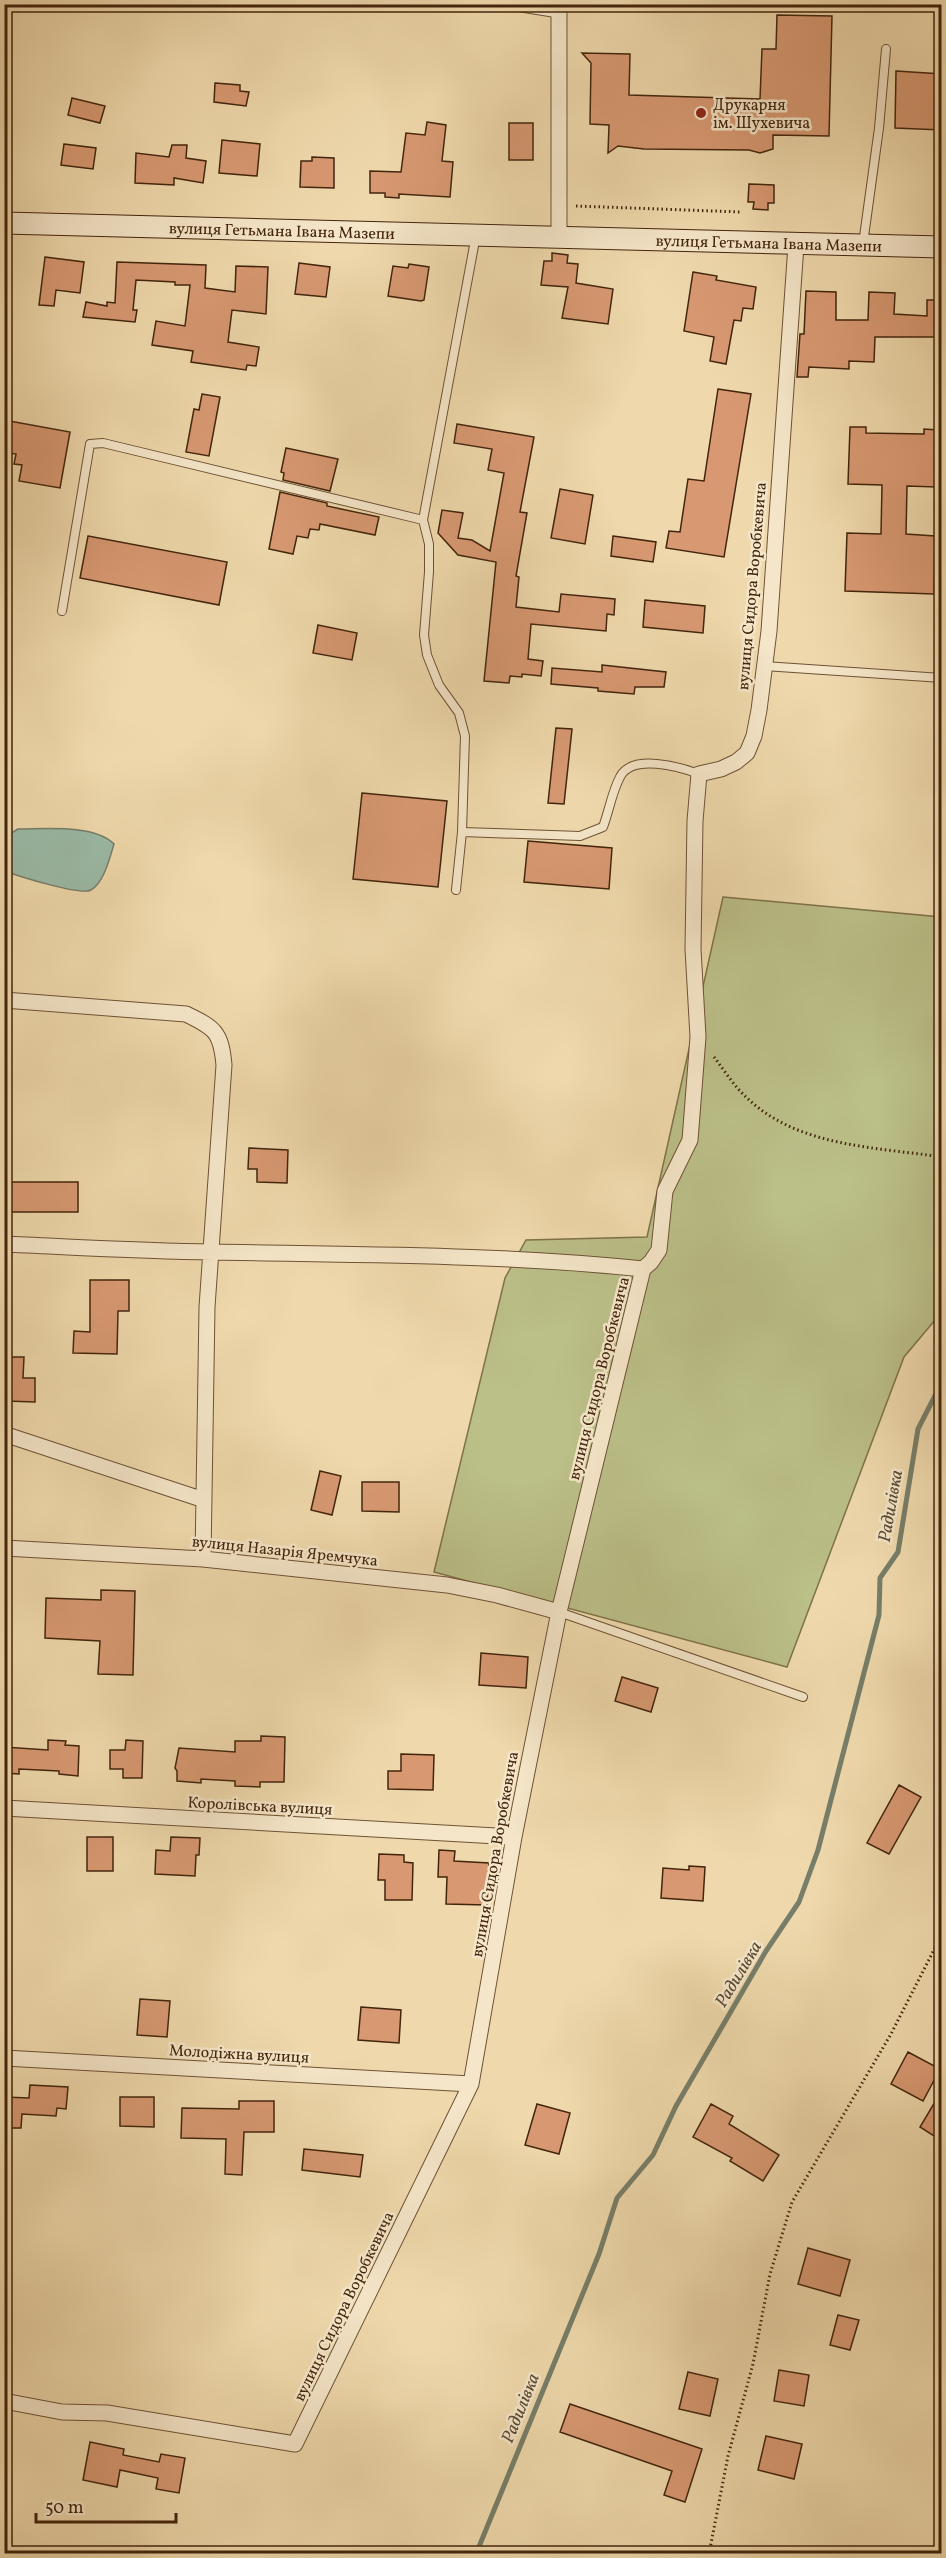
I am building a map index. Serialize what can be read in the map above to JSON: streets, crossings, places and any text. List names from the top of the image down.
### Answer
{
  "streets": {
    "main road": ["вулиця Гетьмана Івана Мазепи"],
    "street": [
      "вулиця Сидора Воробкевича",
      "вулиця Назарія Яремчука",
      "Королівська вулиця",
      "Молодіжна вулиця"
    ]
  },
  "crossings": [
    ["вулиця Гетьмана Івана Мазепи", "вулиця Сидора Воробкевича"],
    ["вулиця Сидора Воробкевича", "вулиця Назарія Яремчука"],
    ["вулиця Сидора Воробкевича", "Королівська вулиця"],
    ["вулиця Сидора Воробкевича", "Молодіжна вулиця"]
  ],
  "water": ["Радилівка"],
  "places": ["Друкарня ім. Шухевича"],
  "scale_bar": "50 m"
}
